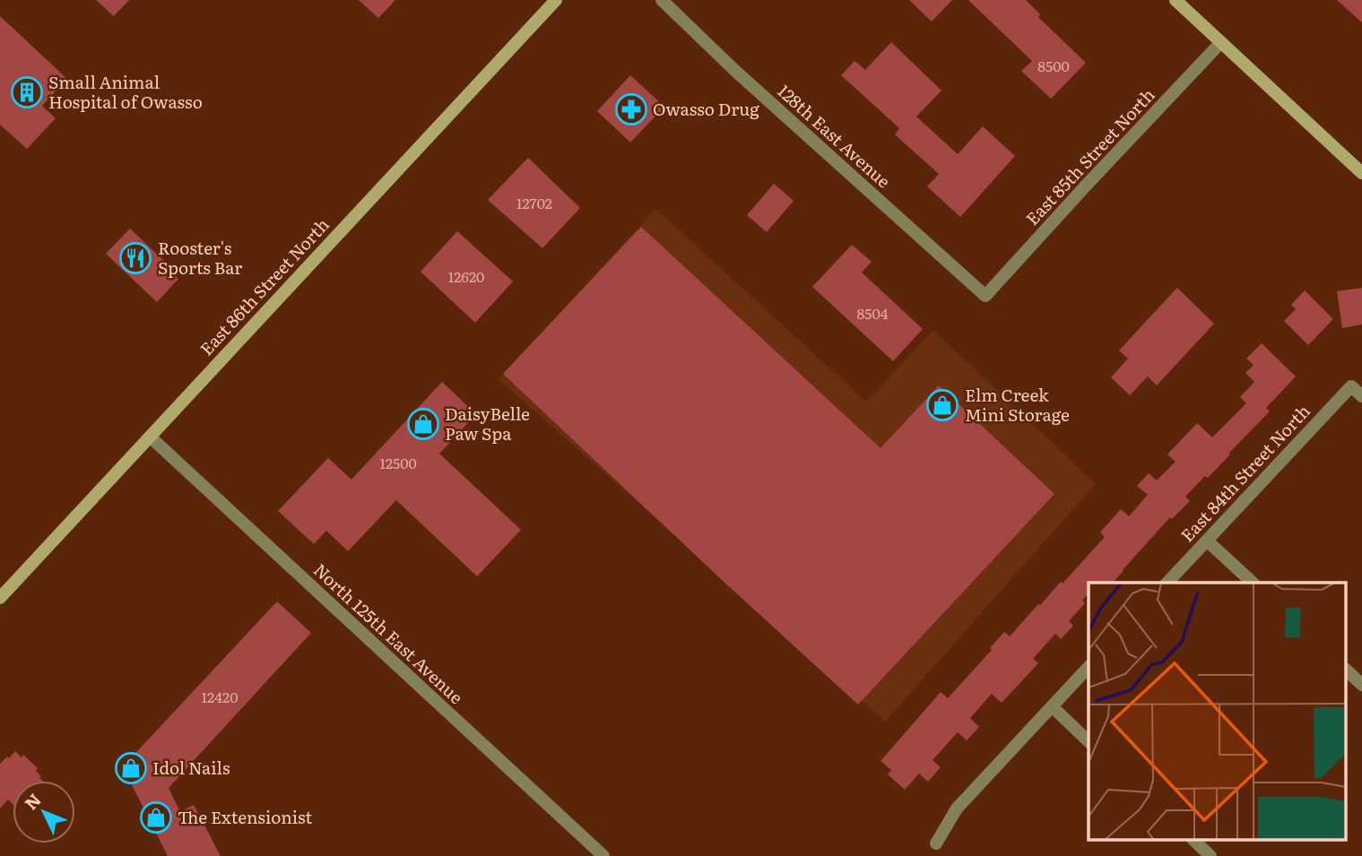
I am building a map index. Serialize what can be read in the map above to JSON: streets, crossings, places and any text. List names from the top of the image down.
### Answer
{
  "streets": {
    "main road": ["East 86th Street North"],
    "street": [
      "128th East Avenue",
      "East 85th Street North",
      "East 84th Street North",
      "North 125th East Avenue"
    ]
  },
  "crossings": [
    ["128th East Avenue", "East 85th Street North"],
    ["East 86th Street North", "North 125th East Avenue"]
  ],
  "places": {
    "building": ["Small Animal Hospital of Owasso"],
    "pharmacy": ["Owasso Drug"],
    "restaurant": ["Rooster's Sports Bar"],
    "shop": [
      "Elm Creek Mini Storage",
      "DaisyBelle Paw Spa",
      "Idol Nails",
      "The Extensionist"
    ]
  },
  "house_numbers": [
    "8500",
    "12702",
    "12620",
    "8504",
    "12500",
    "12420"
  ],
  "north": "top left"
}
